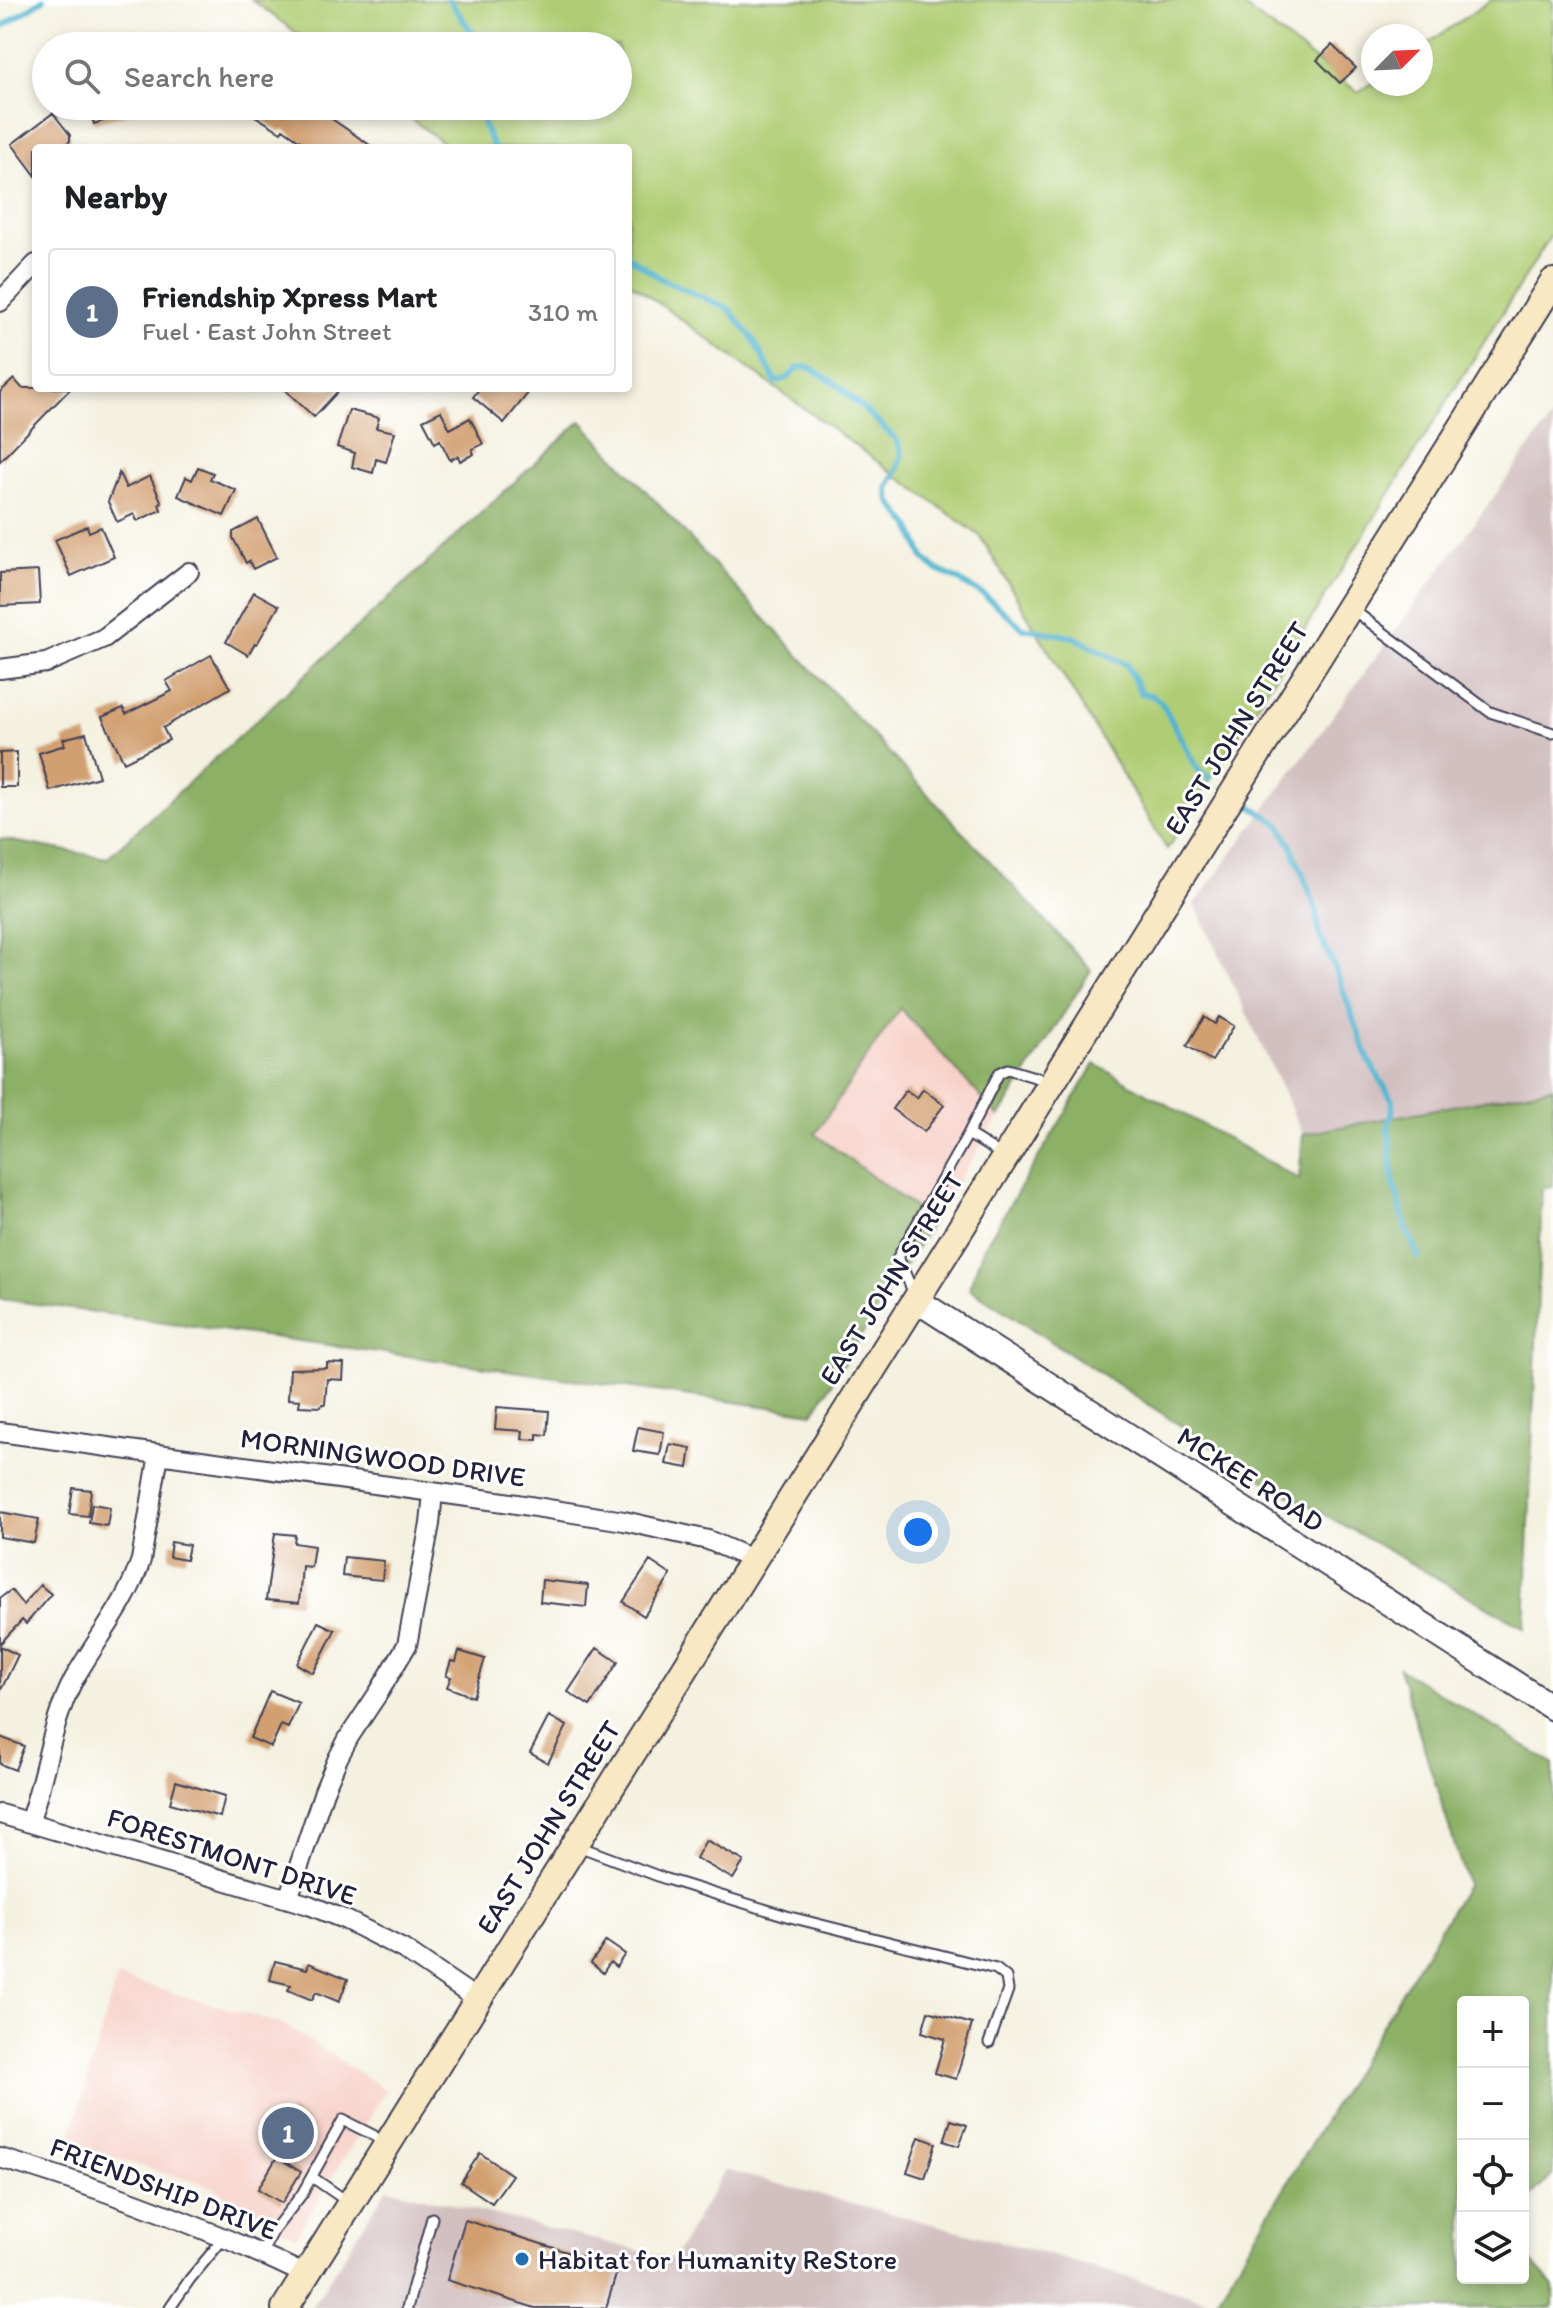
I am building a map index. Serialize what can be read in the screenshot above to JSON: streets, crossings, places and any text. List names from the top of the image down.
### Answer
{
  "streets": {
    "main road": ["EAST JOHN STREET"],
    "street": [
      "MORNINGWOOD DRIVE",
      "MCKEE ROAD",
      "FORESTMONT DRIVE",
      "FRIENDSHIP DRIVE"
    ]
  },
  "crossings": [
    ["EAST JOHN STREET", "MORNINGWOOD DRIVE"],
    ["EAST JOHN STREET", "MCKEE ROAD"],
    ["EAST JOHN STREET", "FORESTMONT DRIVE"],
    ["EAST JOHN STREET", "FRIENDSHIP DRIVE"]
  ],
  "places": ["Habitat for Humanity ReStore"],
  "north": "top right",
  "page": {
    "search": "Search here",
    "heading": "Nearby",
    "list": [
      {
        "mark": "1",
        "name": "Friendship Xpress Mart",
        "note": "Fuel · East John Street",
        "value": "310 m"
      }
    ],
    "map_buttons": ["+", "−"],
    "pins": "1"
  }
}
